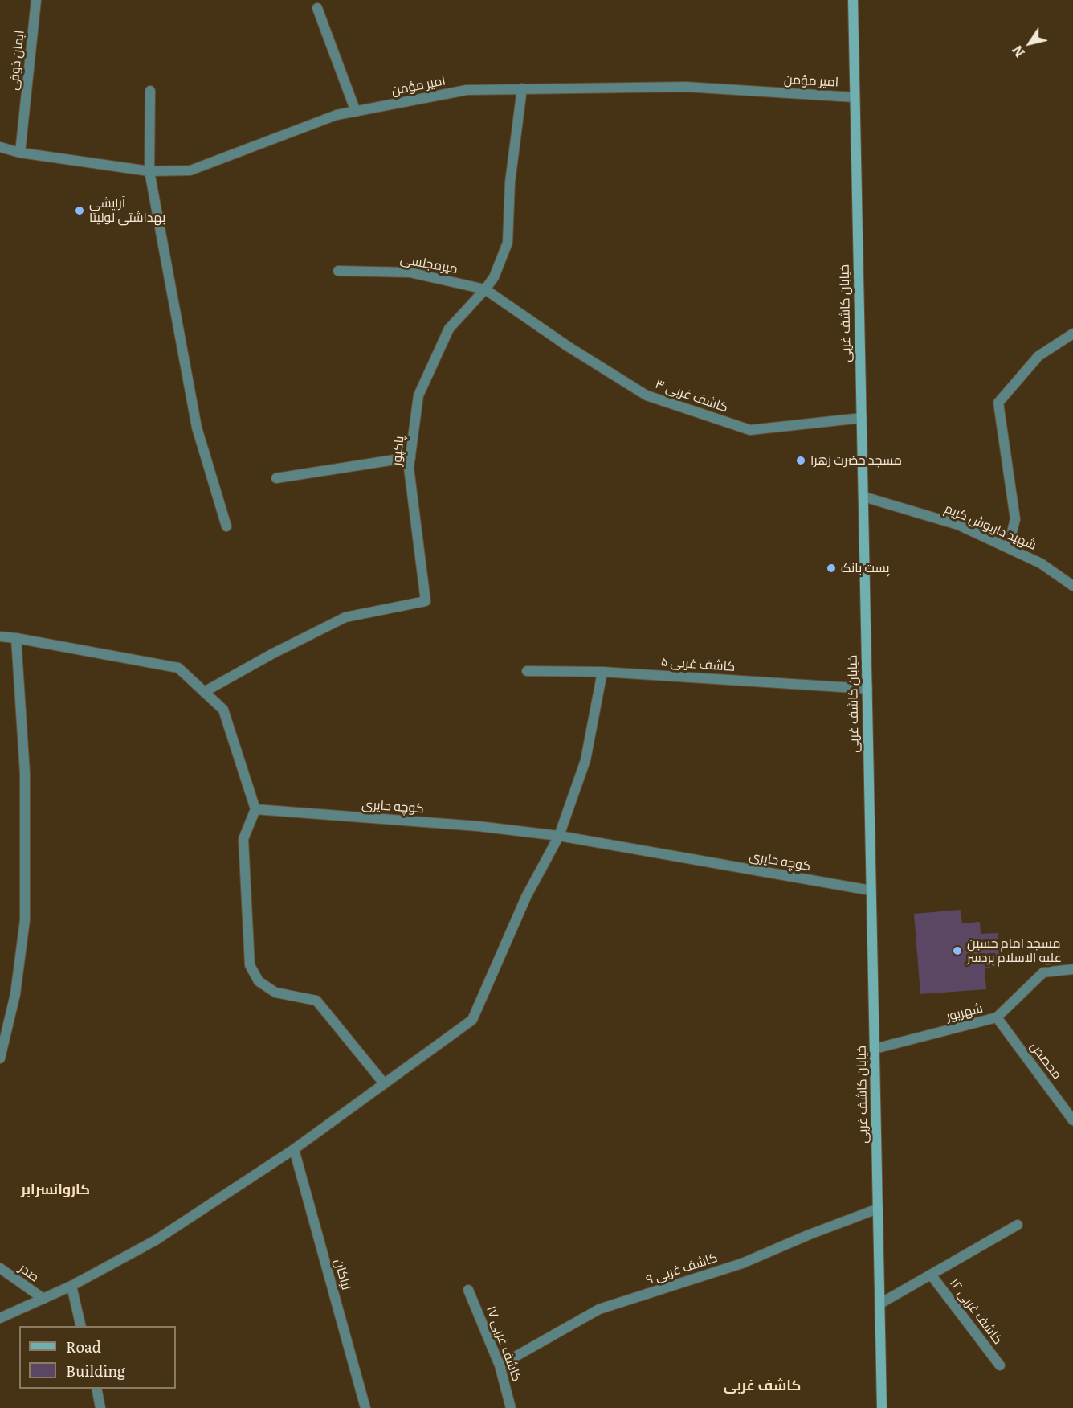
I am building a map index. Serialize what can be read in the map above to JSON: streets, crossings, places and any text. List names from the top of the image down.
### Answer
{
  "streets": {
    "main road": ["خیابان کاشف غربی"],
    "street": [
      "ایمان ذوقی",
      "امیر مؤمن",
      "میرمجلسی",
      "کاشف غربی ۳",
      "پاکپور",
      "شهید داریوش کریم",
      "کاشف غربی ۵",
      "کوچه حایری",
      "شهریور",
      "محصص",
      "کاشف غربی ۹",
      "صدر",
      "نیاکان",
      "کاشف غربی ۱۲",
      "کاشف غربی ۱۷"
    ]
  },
  "crossings": [
    ["ایمان ذوقی", "امیر مؤمن"],
    ["امیر مؤمن", "خیابان کاشف غربی"],
    ["امیر مؤمن", "پاکپور"],
    ["میرمجلسی", "کاشف غربی ۳"],
    ["میرمجلسی", "پاکپور"],
    ["خیابان کاشف غربی", "کاشف غربی ۳"],
    ["خیابان کاشف غربی", "شهید داریوش کریم"],
    ["خیابان کاشف غربی", "کاشف غربی ۵"],
    ["خیابان کاشف غربی", "کوچه حایری"],
    ["خیابان کاشف غربی", "شهریور"],
    ["خیابان کاشف غربی", "کاشف غربی ۹"],
    ["خیابان کاشف غربی", "کاشف غربی ۱۲"],
    ["کاشف غربی ۳", "پاکپور"],
    ["شهریور", "محصص"],
    ["کاشف غربی ۹", "کاشف غربی ۱۷"]
  ],
  "districts": ["کاروانسرابر", "کاشف غربی"],
  "places": [
    "آرایشی بهداشتی لولیتا",
    "مسجد حضرت زهرا",
    "پست بانک",
    "مسجد امام حسین علیه الاسلام پردسر"
  ],
  "legend": ["Road", "Building"],
  "north": "bottom left"
}
